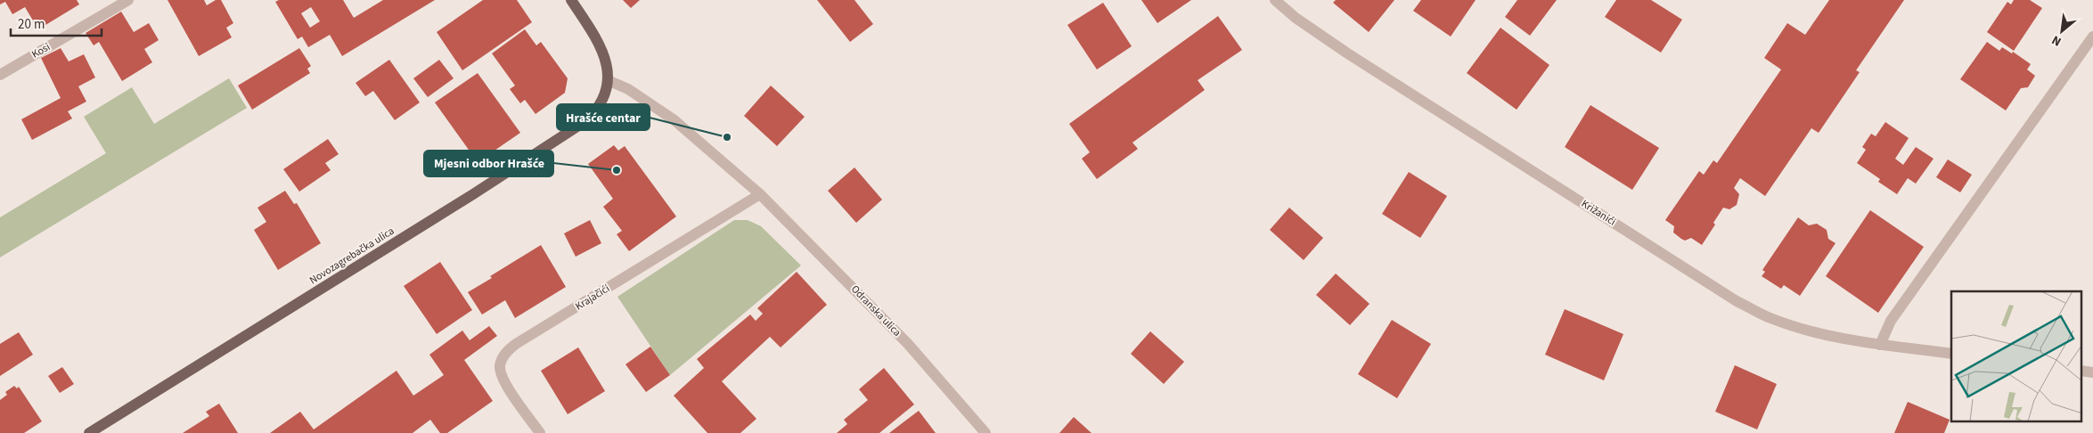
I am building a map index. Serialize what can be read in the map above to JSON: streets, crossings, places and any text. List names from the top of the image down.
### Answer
{
  "streets": {
    "main road": ["Novozagrebačka ulica"],
    "street": [
      "Kosi",
      "Križanići",
      "Krajačići",
      "Odranska ulica"
    ]
  },
  "crossings": [
    ["Novozagrebačka ulica", "Odranska ulica"],
    ["Krajačići", "Odranska ulica"]
  ],
  "places": ["Hrašće centar", "Mjesni odbor Hrašće"],
  "scale_bar": "20 m",
  "north": "bottom left"
}
